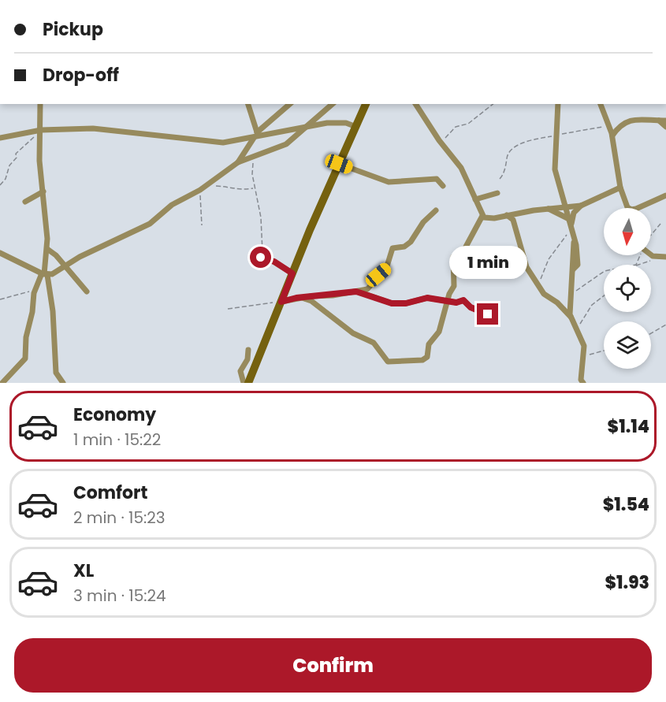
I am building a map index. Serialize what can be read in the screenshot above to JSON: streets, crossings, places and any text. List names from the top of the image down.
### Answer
{
  "north": "bottom",
  "page": {
    "banner": ["Pickup", "Drop-off"],
    "bubble": "1 min",
    "list": [
      {
        "name": "Economy",
        "note": "1 min · 15:22",
        "value": "$1.14"
      },
      {
        "name": "Comfort",
        "note": "2 min · 15:23",
        "value": "$1.54"
      },
      {
        "name": "XL",
        "note": "3 min · 15:24",
        "value": "$1.93"
      }
    ],
    "buttons": "Confirm"
  }
}
